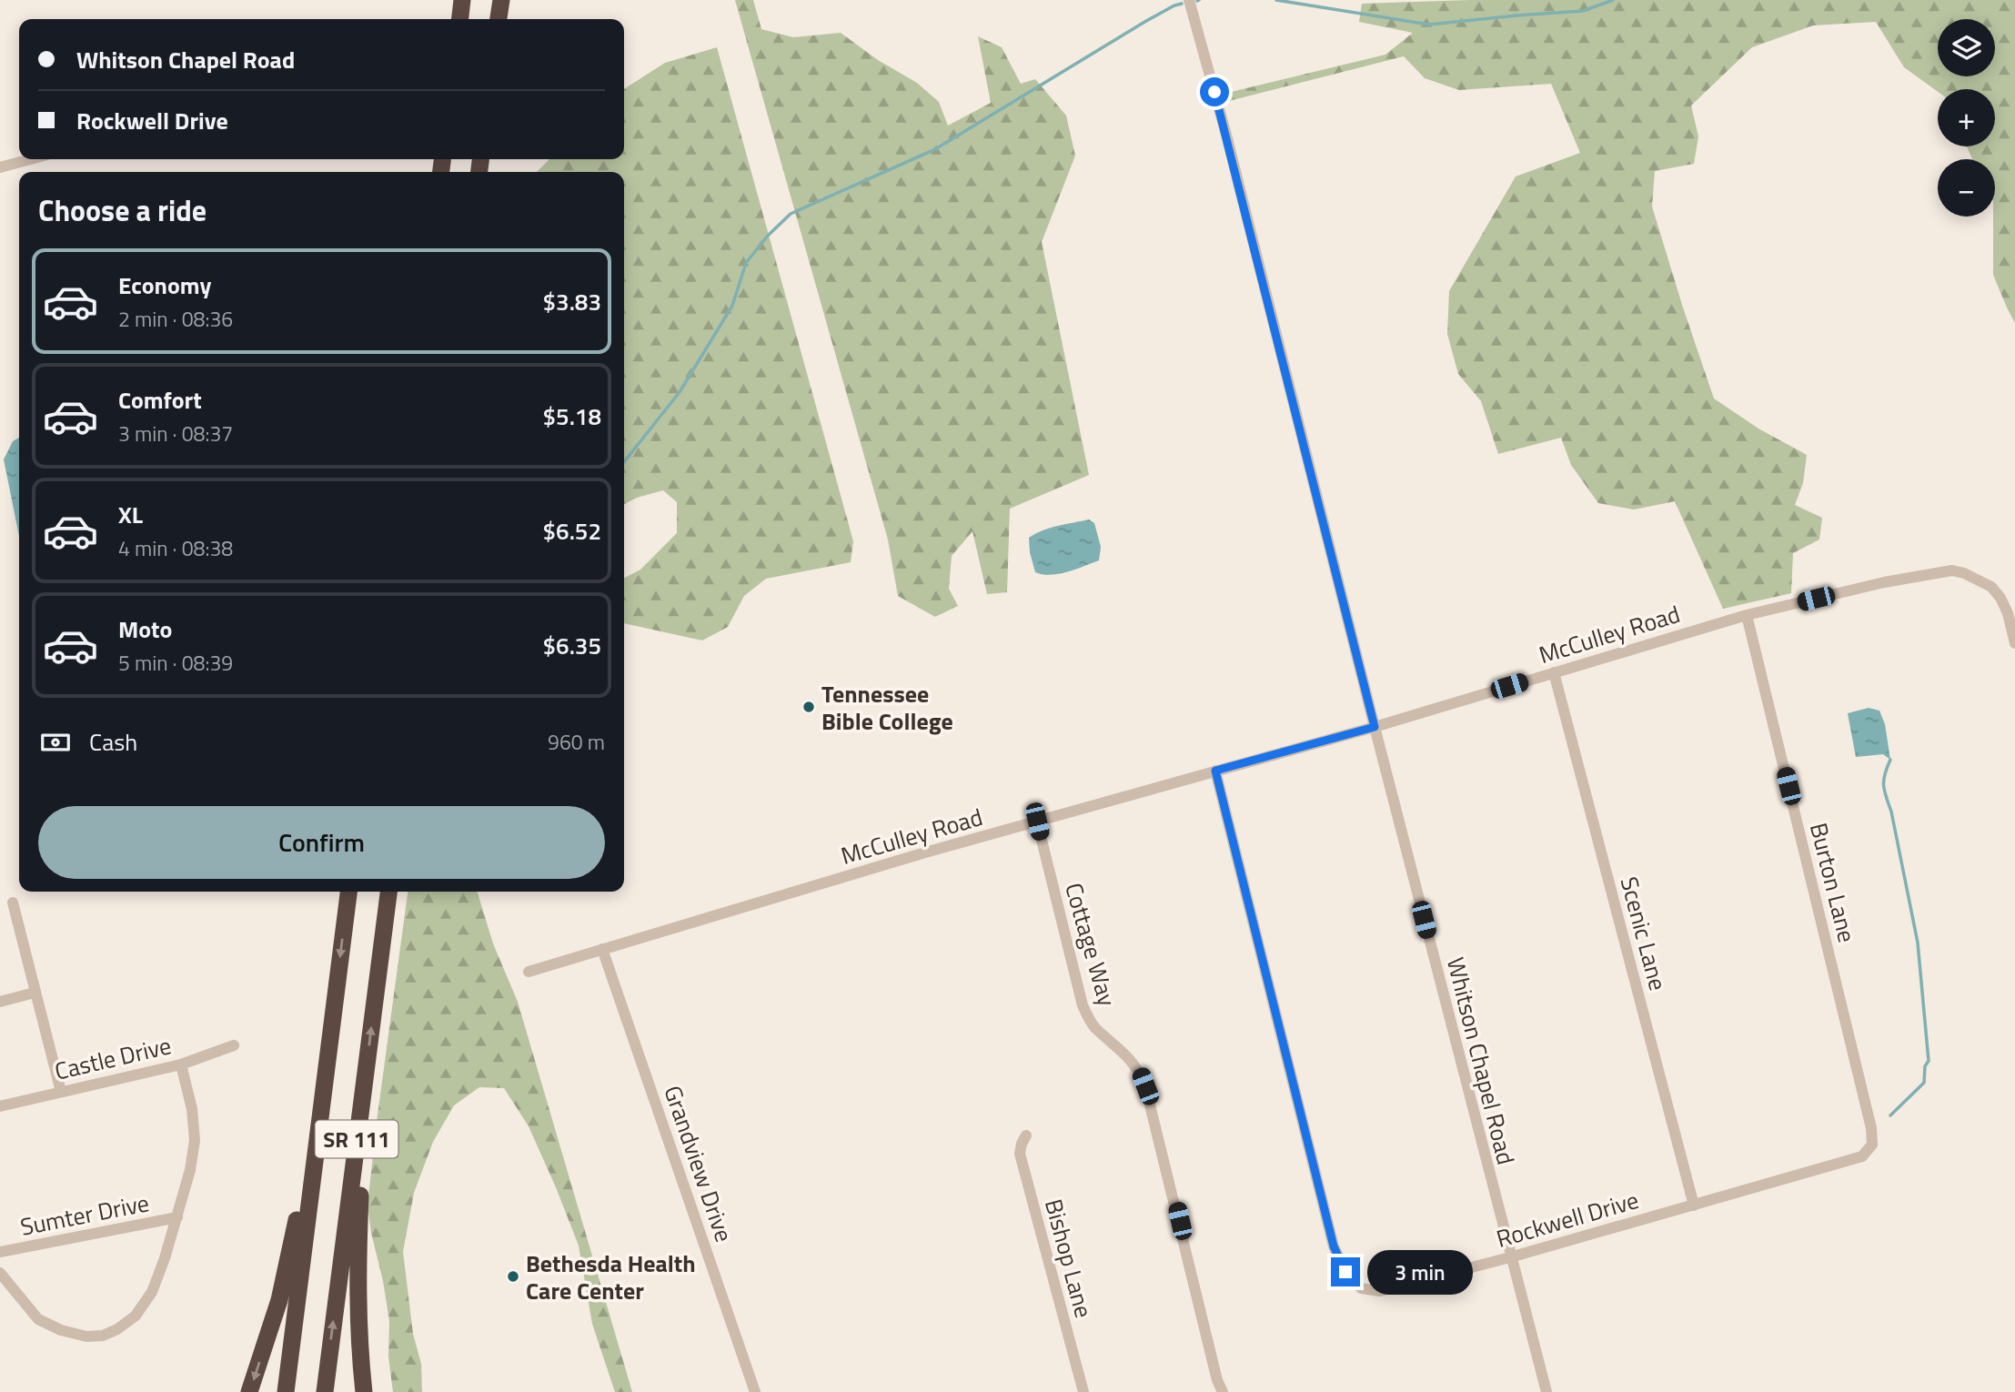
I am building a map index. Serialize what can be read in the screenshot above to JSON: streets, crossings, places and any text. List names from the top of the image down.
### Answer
{
  "streets": {
    "highway": ["SR 111"],
    "street": [
      "McCulley Road",
      "Burton Lane",
      "Scenic Lane",
      "Cottage Way",
      "Castle Drive",
      "Whitson Chapel Road",
      "Grandview Drive",
      "Sumter Drive",
      "Rockwell Drive",
      "Bishop Lane"
    ]
  },
  "crossings": [
    ["McCulley Road", "Burton Lane"],
    ["McCulley Road", "Scenic Lane"],
    ["McCulley Road", "Cottage Way"],
    ["McCulley Road", "Whitson Chapel Road"],
    ["McCulley Road", "Grandview Drive"],
    ["McCulley Road", "Rockwell Drive"],
    ["Burton Lane", "Rockwell Drive"],
    ["Scenic Lane", "Rockwell Drive"],
    ["Whitson Chapel Road", "Rockwell Drive"]
  ],
  "places": ["Tennessee Bible College", "Bethesda Health Care Center"],
  "page": {
    "map_buttons": ["+", "−"],
    "banner": ["Whitson Chapel Road", "Rockwell Drive"],
    "heading": "Choose a ride",
    "list": [
      {
        "name": "Economy",
        "note": "2 min · 08:36",
        "value": "$3.83"
      },
      {
        "name": "Comfort",
        "note": "3 min · 08:37",
        "value": "$5.18"
      },
      {
        "name": "XL",
        "note": "4 min · 08:38",
        "value": "$6.52"
      },
      {
        "name": "Moto",
        "note": "5 min · 08:39",
        "value": "$6.35"
      }
    ],
    "pay": ["Cash", "960 m"],
    "buttons": "Confirm",
    "bubble": "3 min"
  }
}
